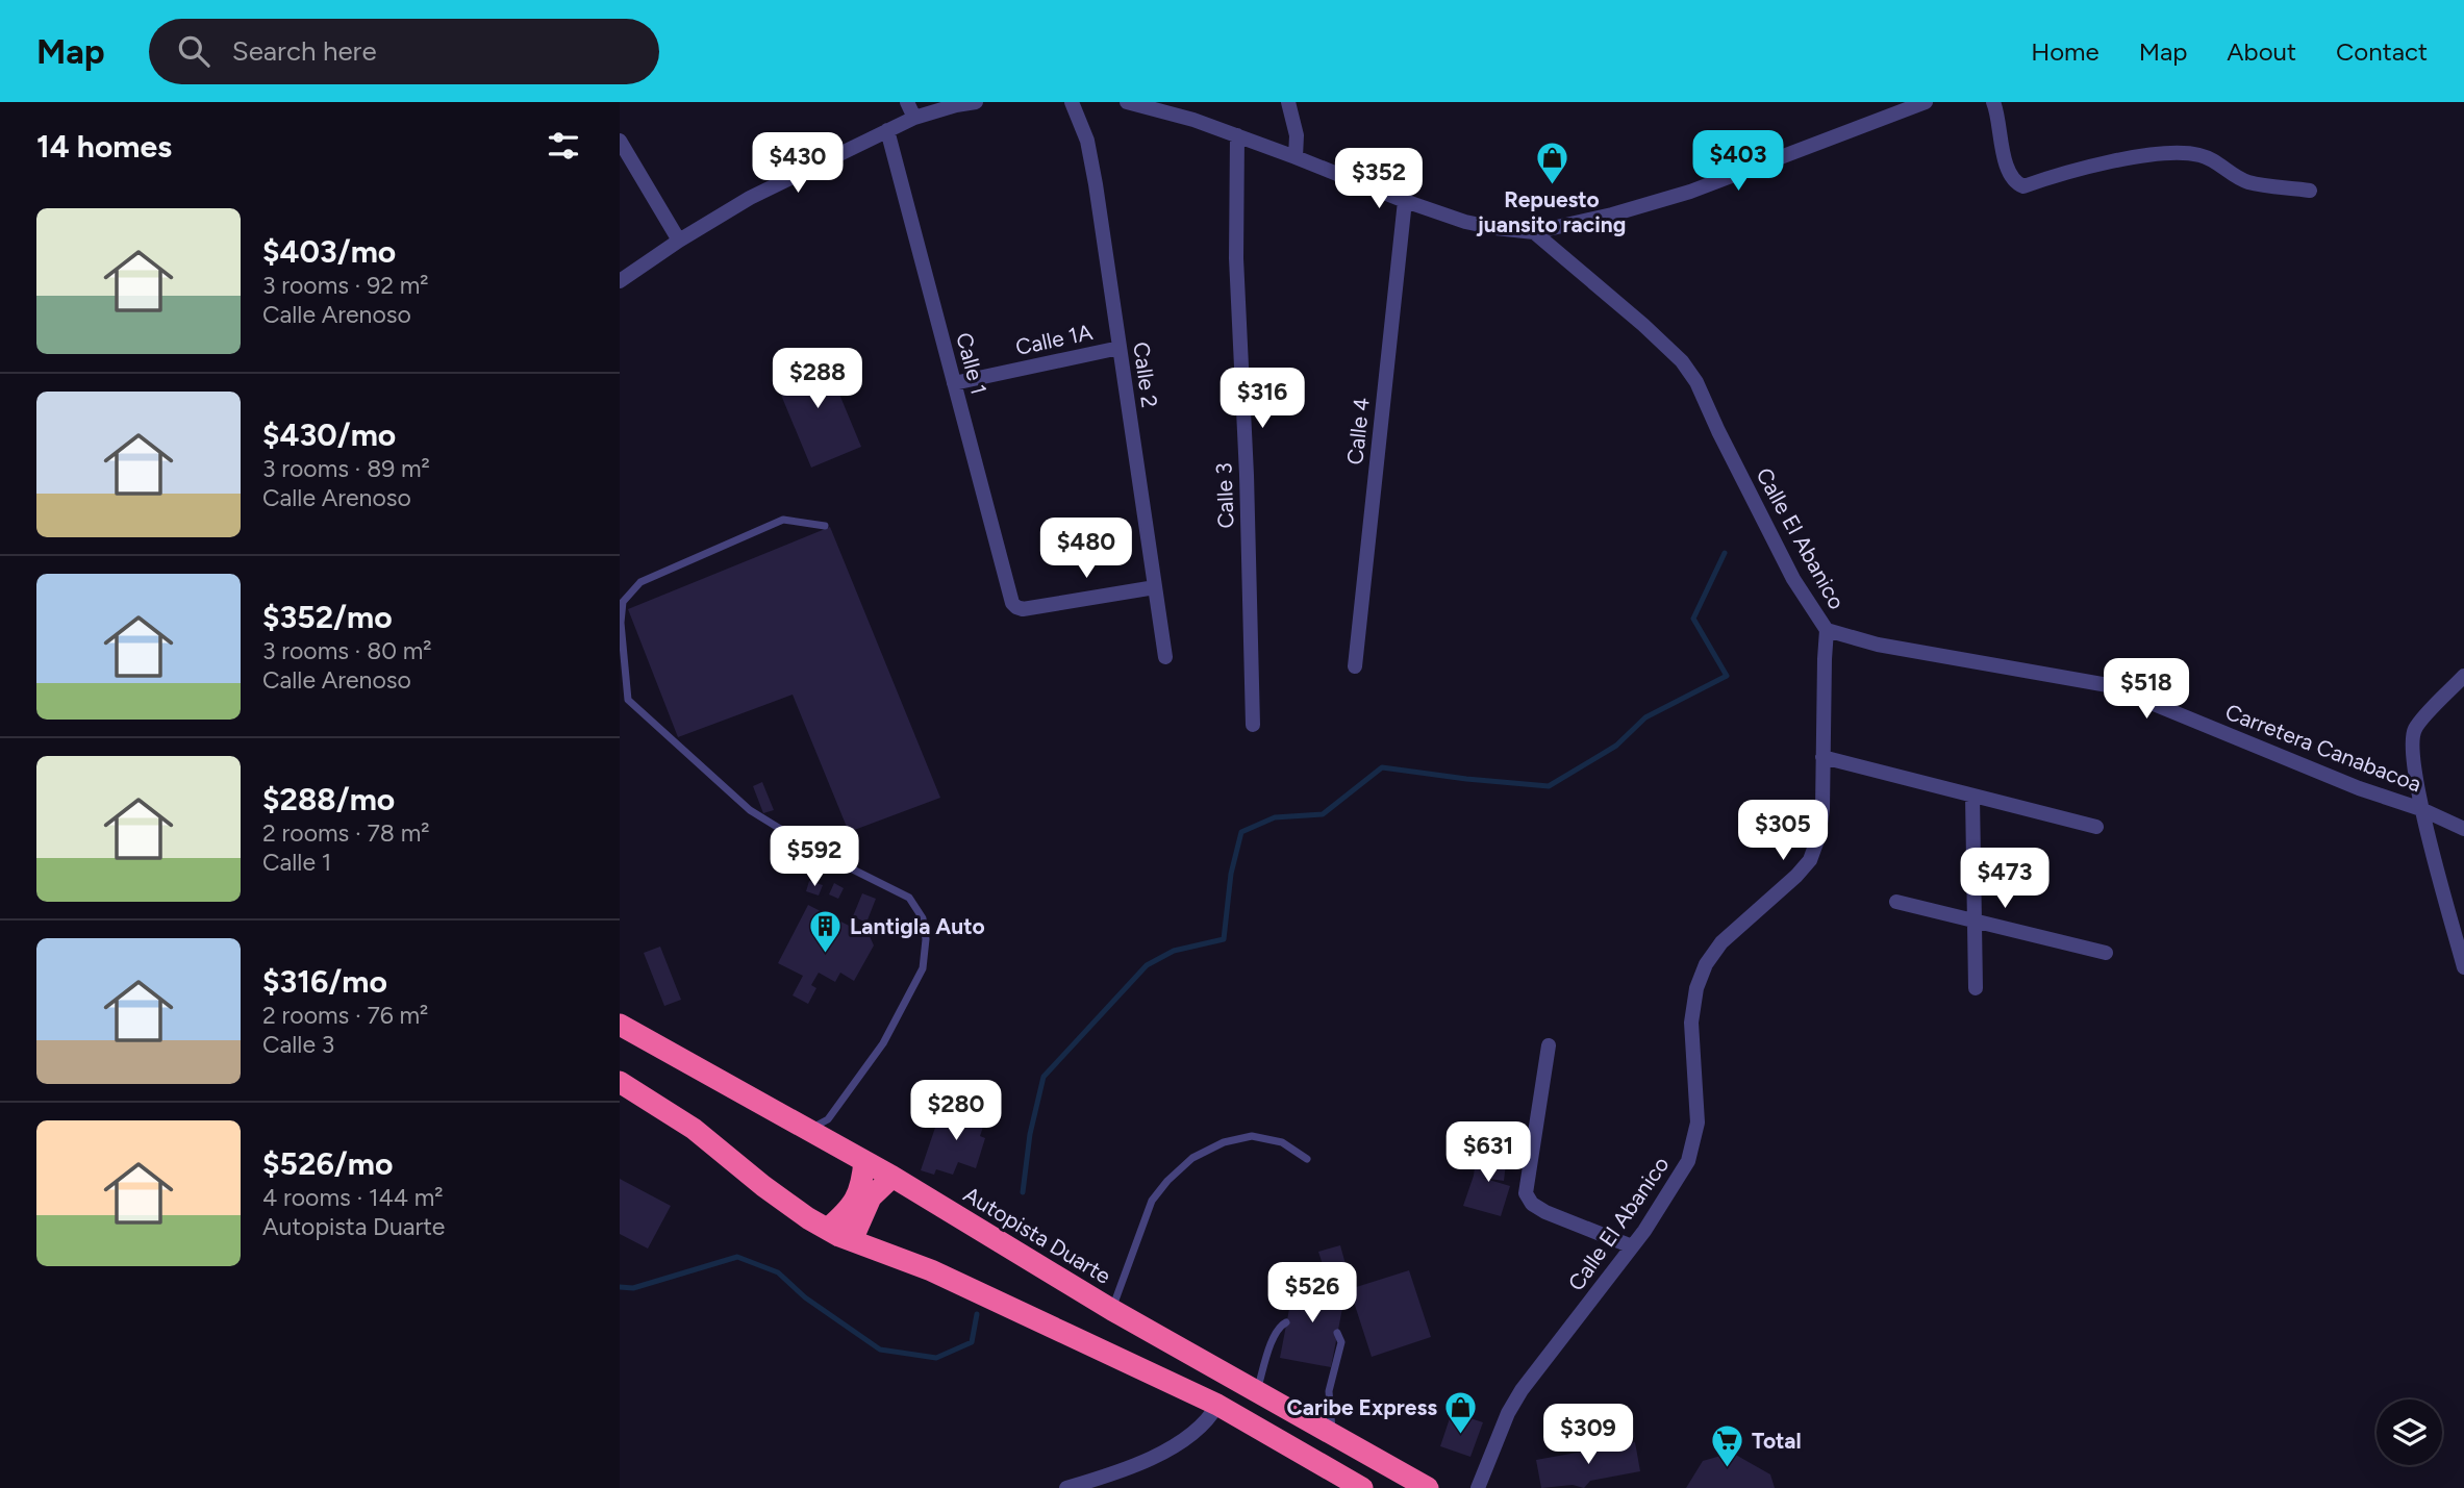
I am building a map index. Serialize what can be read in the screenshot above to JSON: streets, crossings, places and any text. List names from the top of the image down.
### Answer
{
  "streets": {
    "highway": ["Autopista Duarte"],
    "street": [
      "Calle 1A",
      "Calle 1",
      "Calle 2",
      "Calle 4",
      "Calle 3",
      "Calle El Abanico",
      "Carretera Canabacoa"
    ]
  },
  "crossings": [
    ["Calle 1A", "Calle 1"],
    ["Calle 1A", "Calle 2"],
    ["Calle 1", "Calle 2"],
    ["Calle El Abanico", "Carretera Canabacoa"]
  ],
  "places": {
    "shop": ["Repuesto juansito racing", "Caribe Express"],
    "building": ["Lantigla Auto"],
    "supermarket": ["Total"]
  },
  "page": {
    "header": "Map",
    "search": "Search here",
    "nav": [
      "Home",
      "Map",
      "About",
      "Contact"
    ],
    "heading": "14 homes",
    "price": [
      "$403",
      "$430",
      "$352",
      "$288",
      "$316",
      "$480",
      "$518",
      "$305",
      "$592",
      "$473",
      "$280",
      "$631",
      "$526",
      "$309"
    ],
    "list": [
      {
        "name": "$403/mo",
        "note": "3 rooms · 92 m² · Calle Arenoso"
      },
      {
        "name": "$430/mo",
        "note": "3 rooms · 89 m² · Calle Arenoso"
      },
      {
        "name": "$352/mo",
        "note": "3 rooms · 80 m² · Calle Arenoso"
      },
      {
        "name": "$288/mo",
        "note": "2 rooms · 78 m² · Calle 1"
      },
      {
        "name": "$316/mo",
        "note": "2 rooms · 76 m² · Calle 3"
      },
      {
        "name": "$526/mo",
        "note": "4 rooms · 144 m² · Autopista Duarte"
      }
    ]
  }
}
